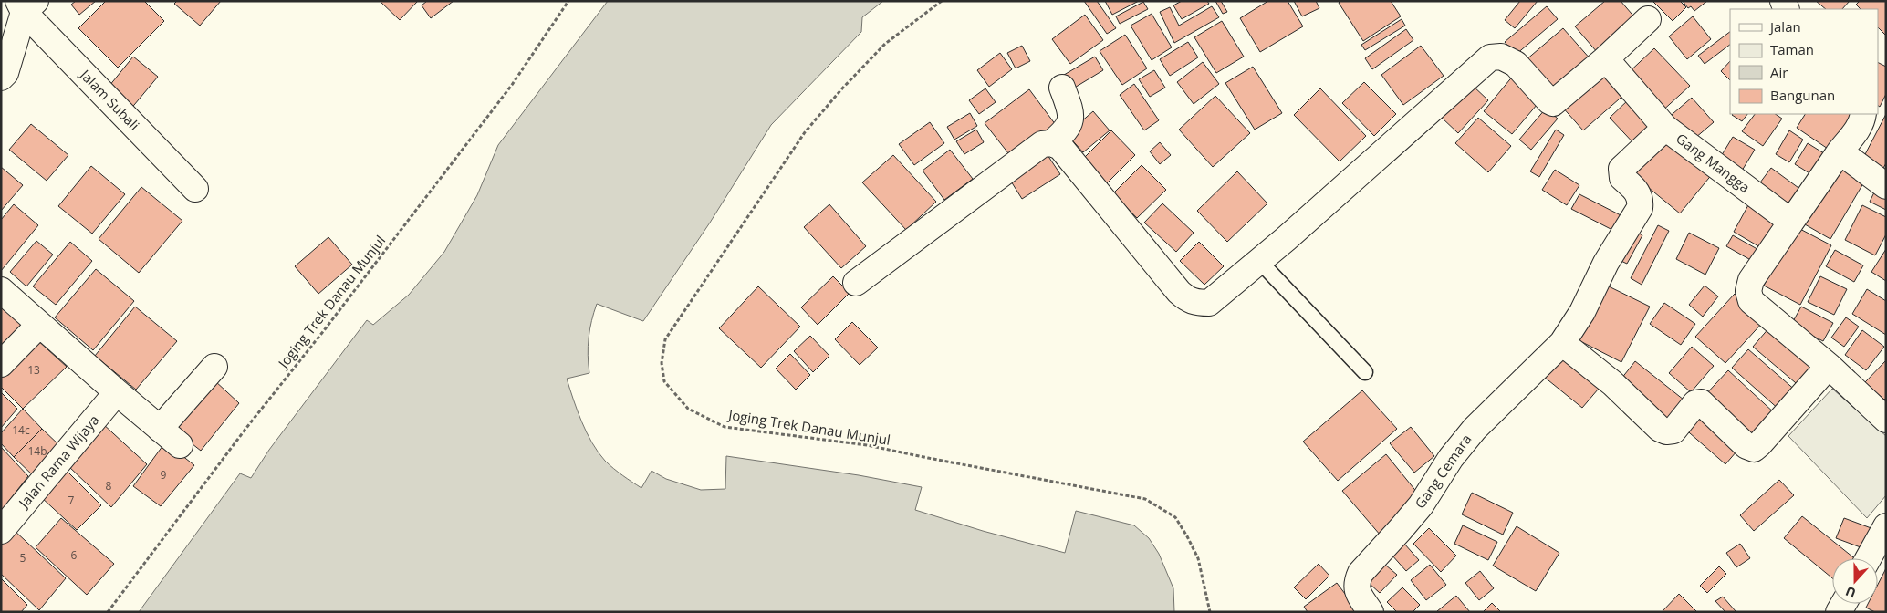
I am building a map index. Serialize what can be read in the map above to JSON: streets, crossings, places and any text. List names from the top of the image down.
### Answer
{
  "streets": {
    "street": [
      "Jalam Subali",
      "Gang Mangga",
      "Jalan Rama Wijaya",
      "Gang Cemara"
    ],
    "path": ["Joging Trek Danau Munjul"]
  },
  "crossings": [
    ["Gang Mangga", "Gang Cemara"]
  ],
  "house_numbers": [
    "13",
    "14c",
    "14b",
    "9",
    "8",
    "7",
    "6",
    "5"
  ],
  "legend": [
    "Jalan",
    "Taman",
    "Air",
    "Bangunan"
  ],
  "north": "bottom"
}
